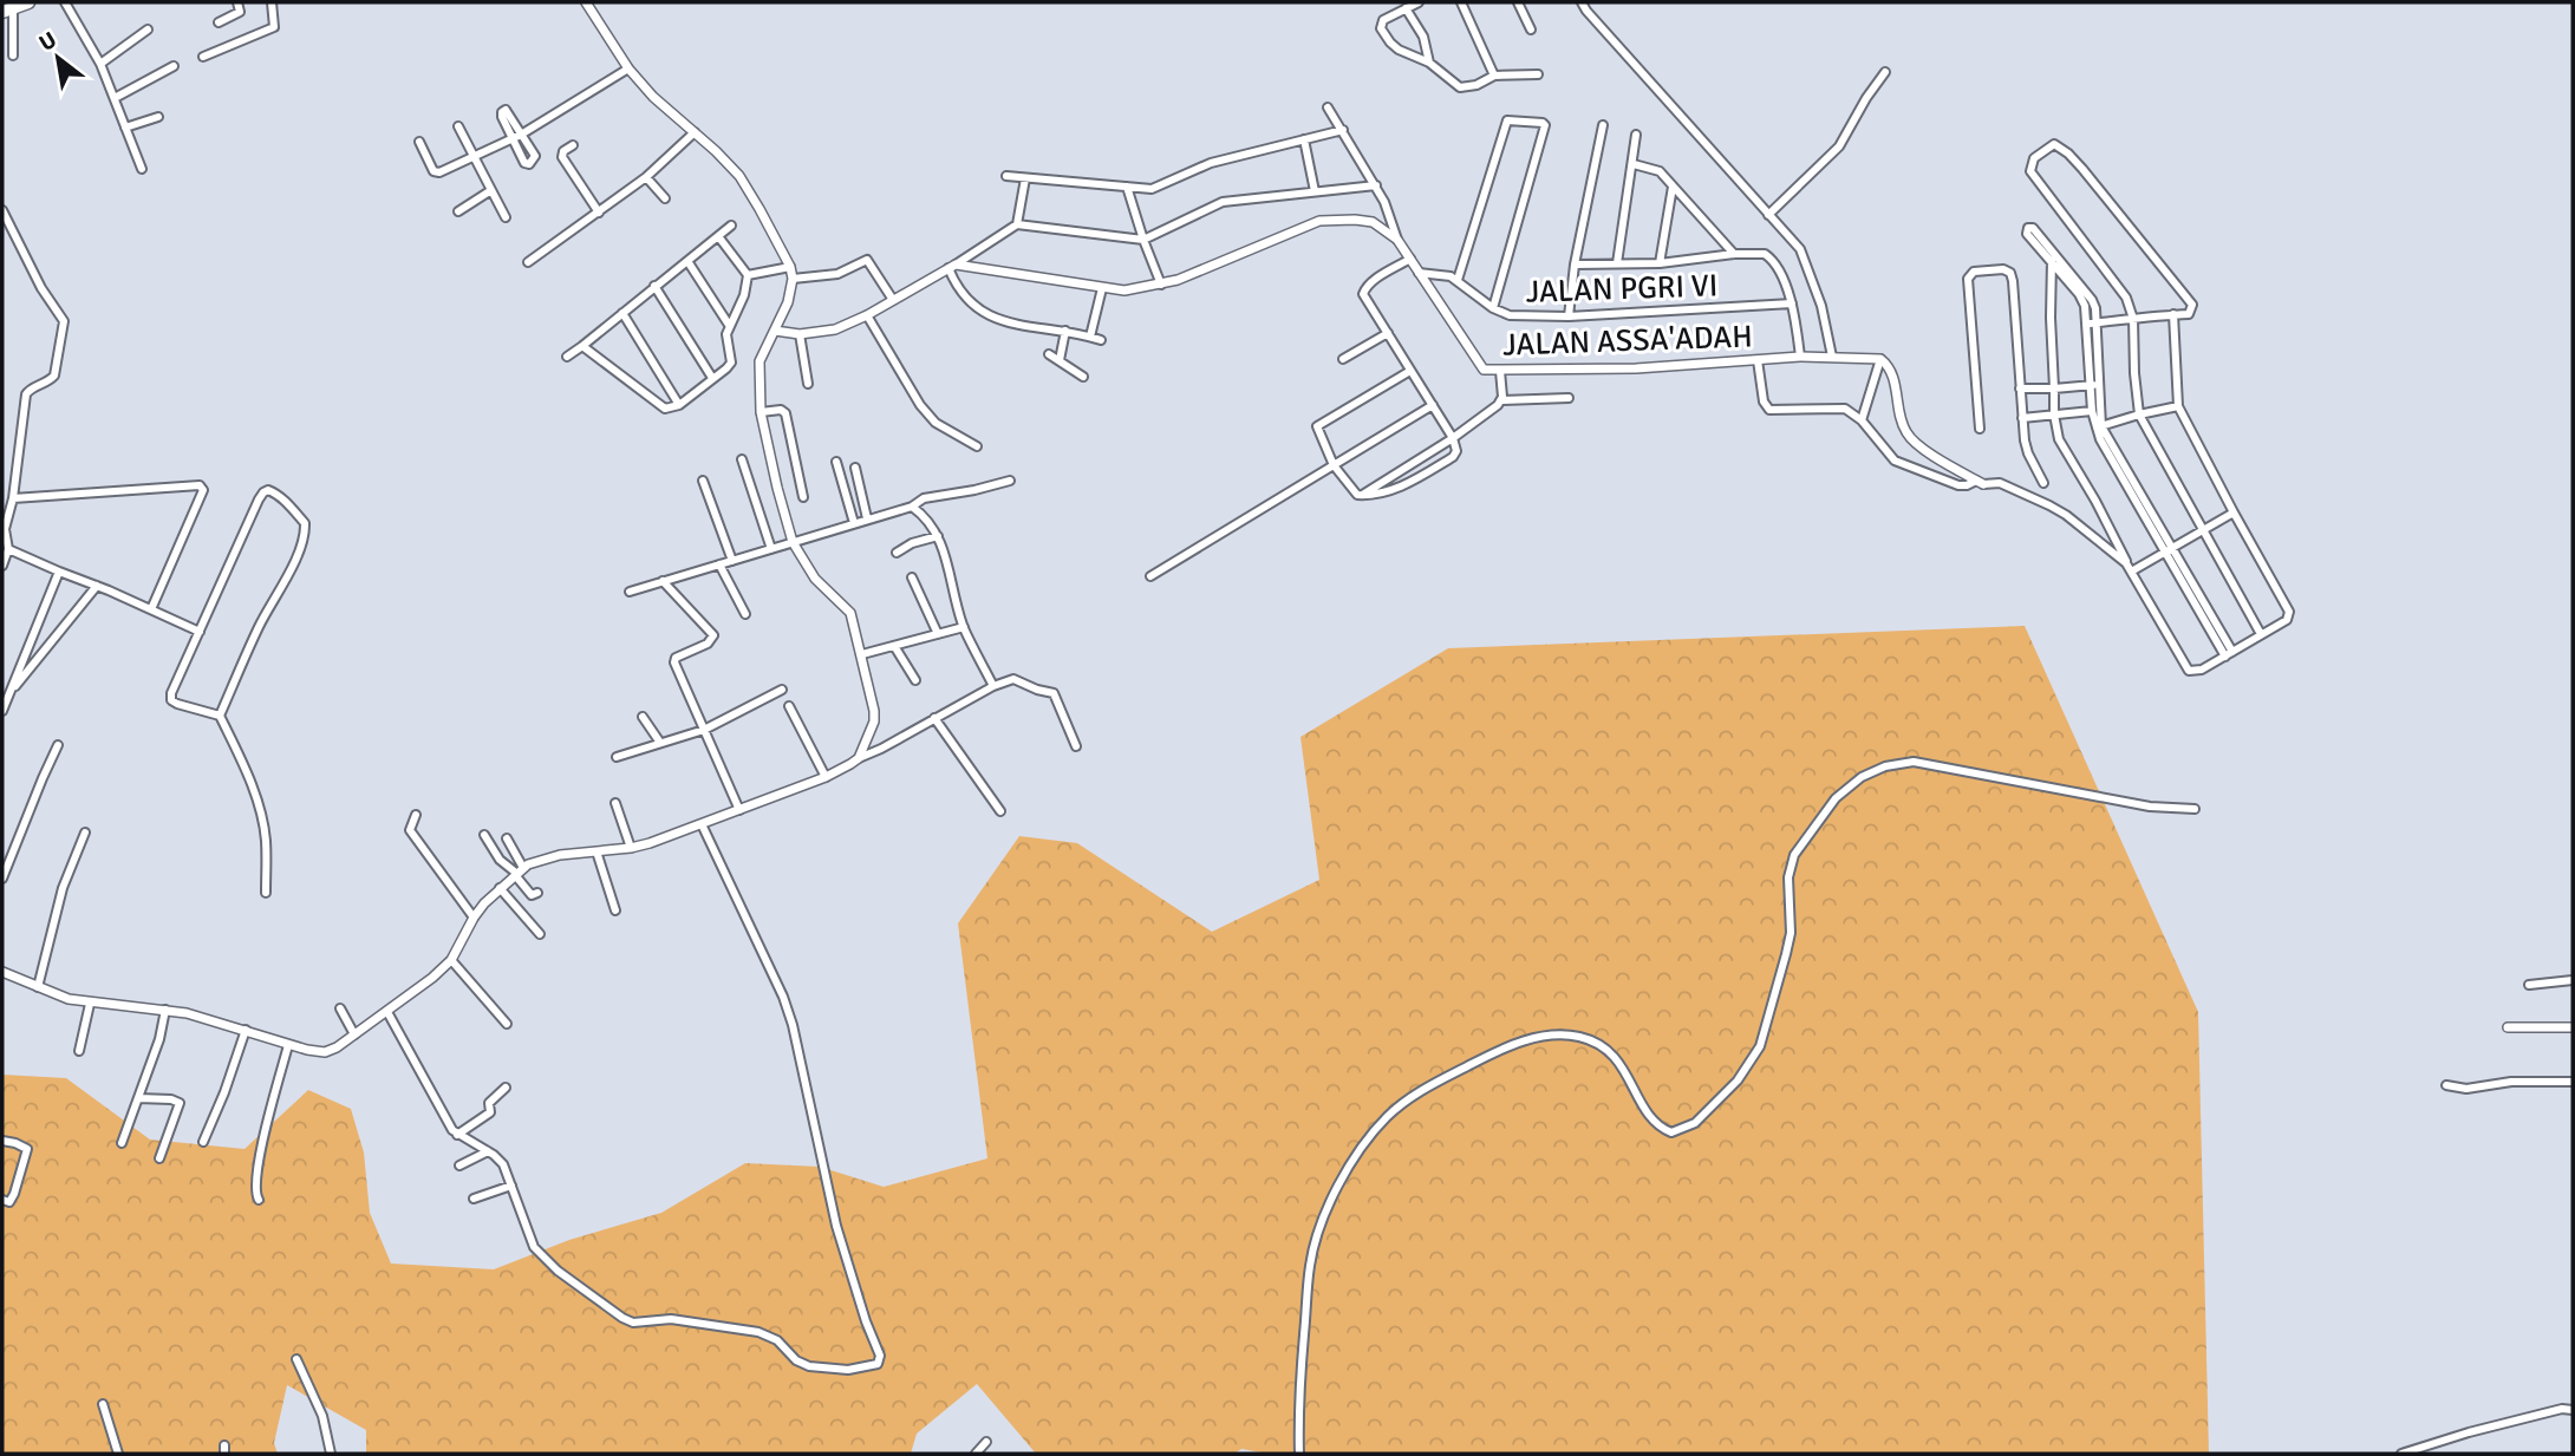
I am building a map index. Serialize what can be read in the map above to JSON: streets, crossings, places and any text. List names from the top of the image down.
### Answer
{
  "streets": {
    "street": ["JALAN PGRI VI", "JALAN ASSA'ADAH"]
  },
  "crossings": [
    ["JALAN PGRI VI", "JALAN ASSA'ADAH"]
  ],
  "north": "top left"
}
